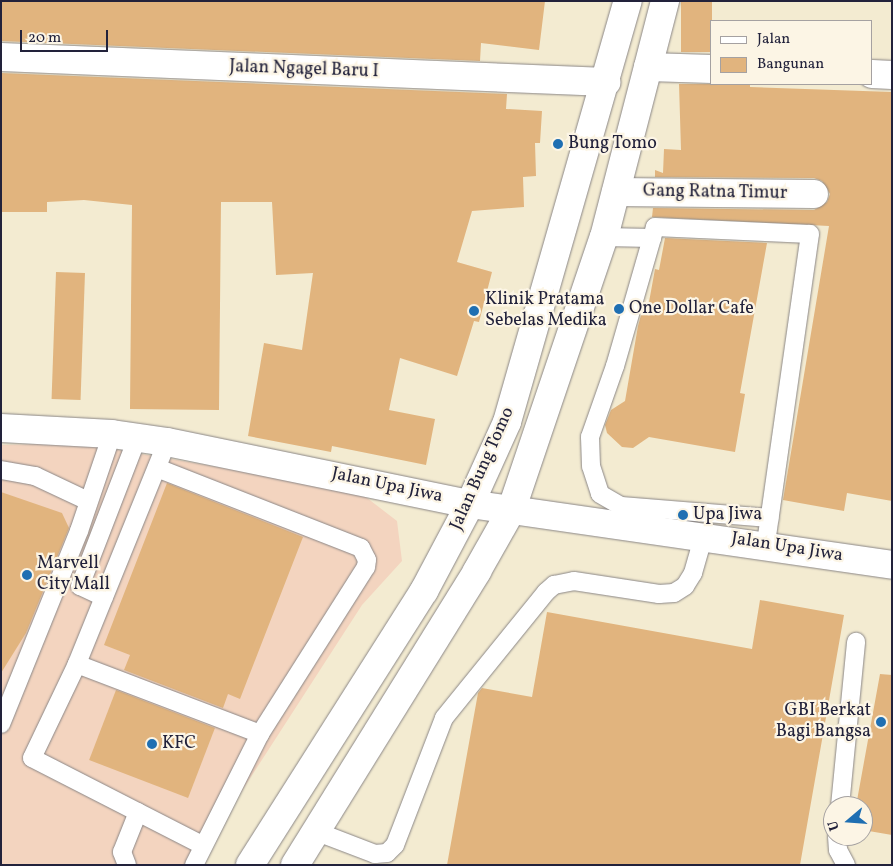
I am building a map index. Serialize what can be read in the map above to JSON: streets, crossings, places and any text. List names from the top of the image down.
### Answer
{
  "streets": {
    "main road": [
      "Jalan Ngagel Baru I",
      "Gang Ratna Timur",
      "Jalan Bung Tomo",
      "Jalan Upa Jiwa"
    ]
  },
  "crossings": [
    ["Jalan Ngagel Baru I", "Jalan Bung Tomo"],
    ["Gang Ratna Timur", "Jalan Bung Tomo"],
    ["Jalan Bung Tomo", "Jalan Upa Jiwa"]
  ],
  "places": [
    "Bung Tomo",
    "One Dollar Cafe",
    "Klinik Pratama Sebelas Medika",
    "Upa Jiwa",
    "Marvell City Mall",
    "GBI Berkat Bagi Bangsa",
    "KFC"
  ],
  "legend": ["Jalan", "Bangunan"],
  "scale_bar": "20 m",
  "north": "left"
}
